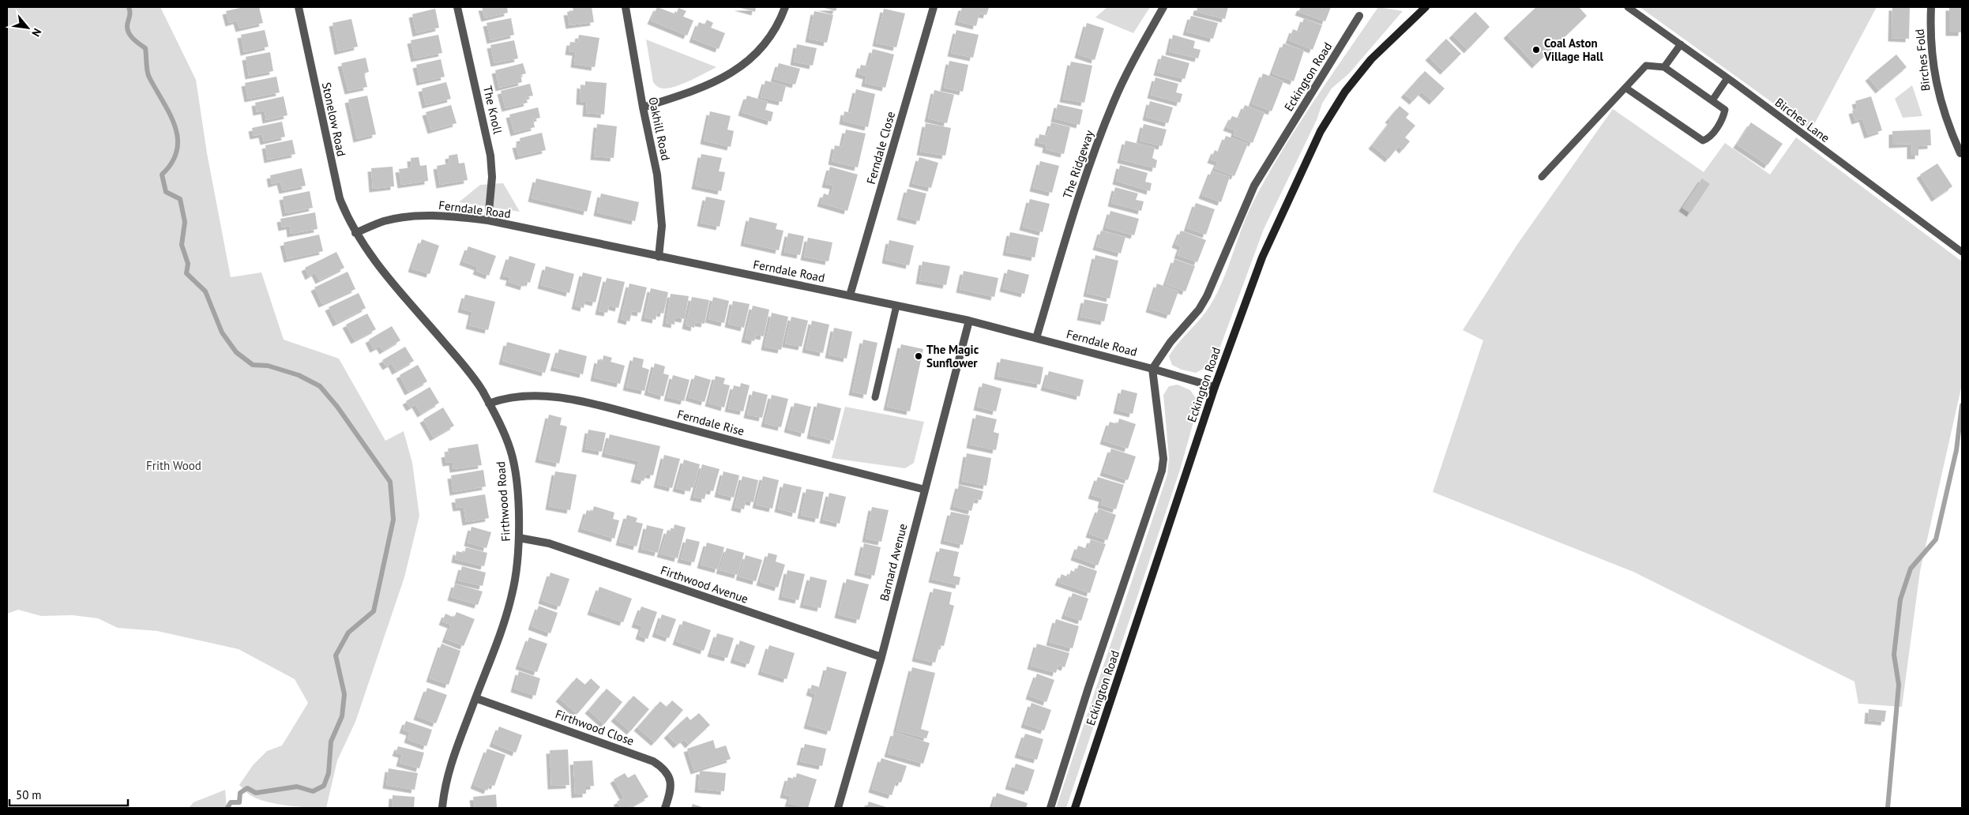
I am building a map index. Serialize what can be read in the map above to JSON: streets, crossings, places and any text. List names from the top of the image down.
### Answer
{
  "streets": {
    "main road": ["Eckington Road"],
    "street": [
      "Birches Fold",
      "The Knoll",
      "Stonelow Road",
      "Oakhill Road",
      "Ferndale Close",
      "The Ridgeway",
      "Ferndale Road",
      "Ferndale Rise",
      "Firthwood Road",
      "Barnard Avenue",
      "Firthwood Avenue",
      "Firthwood Close"
    ],
    "lane": ["Birches Lane"]
  },
  "crossings": [
    ["Eckington Road", "Ferndale Road"],
    ["The Knoll", "Ferndale Road"],
    ["Stonelow Road", "Ferndale Road"],
    ["Stonelow Road", "Firthwood Road"],
    ["Oakhill Road", "Ferndale Road"],
    ["Ferndale Close", "Ferndale Road"],
    ["The Ridgeway", "Ferndale Road"],
    ["Ferndale Road", "Firthwood Road"],
    ["Ferndale Road", "Barnard Avenue"],
    ["Ferndale Rise", "Firthwood Road"],
    ["Ferndale Rise", "Barnard Avenue"],
    ["Firthwood Road", "Firthwood Avenue"],
    ["Firthwood Road", "Firthwood Close"],
    ["Barnard Avenue", "Firthwood Avenue"]
  ],
  "parks": ["Frith Wood"],
  "places": ["Coal Aston Village Hall", "The Magic Sunflower"],
  "scale_bar": "50 m",
  "north": "bottom right"
}
